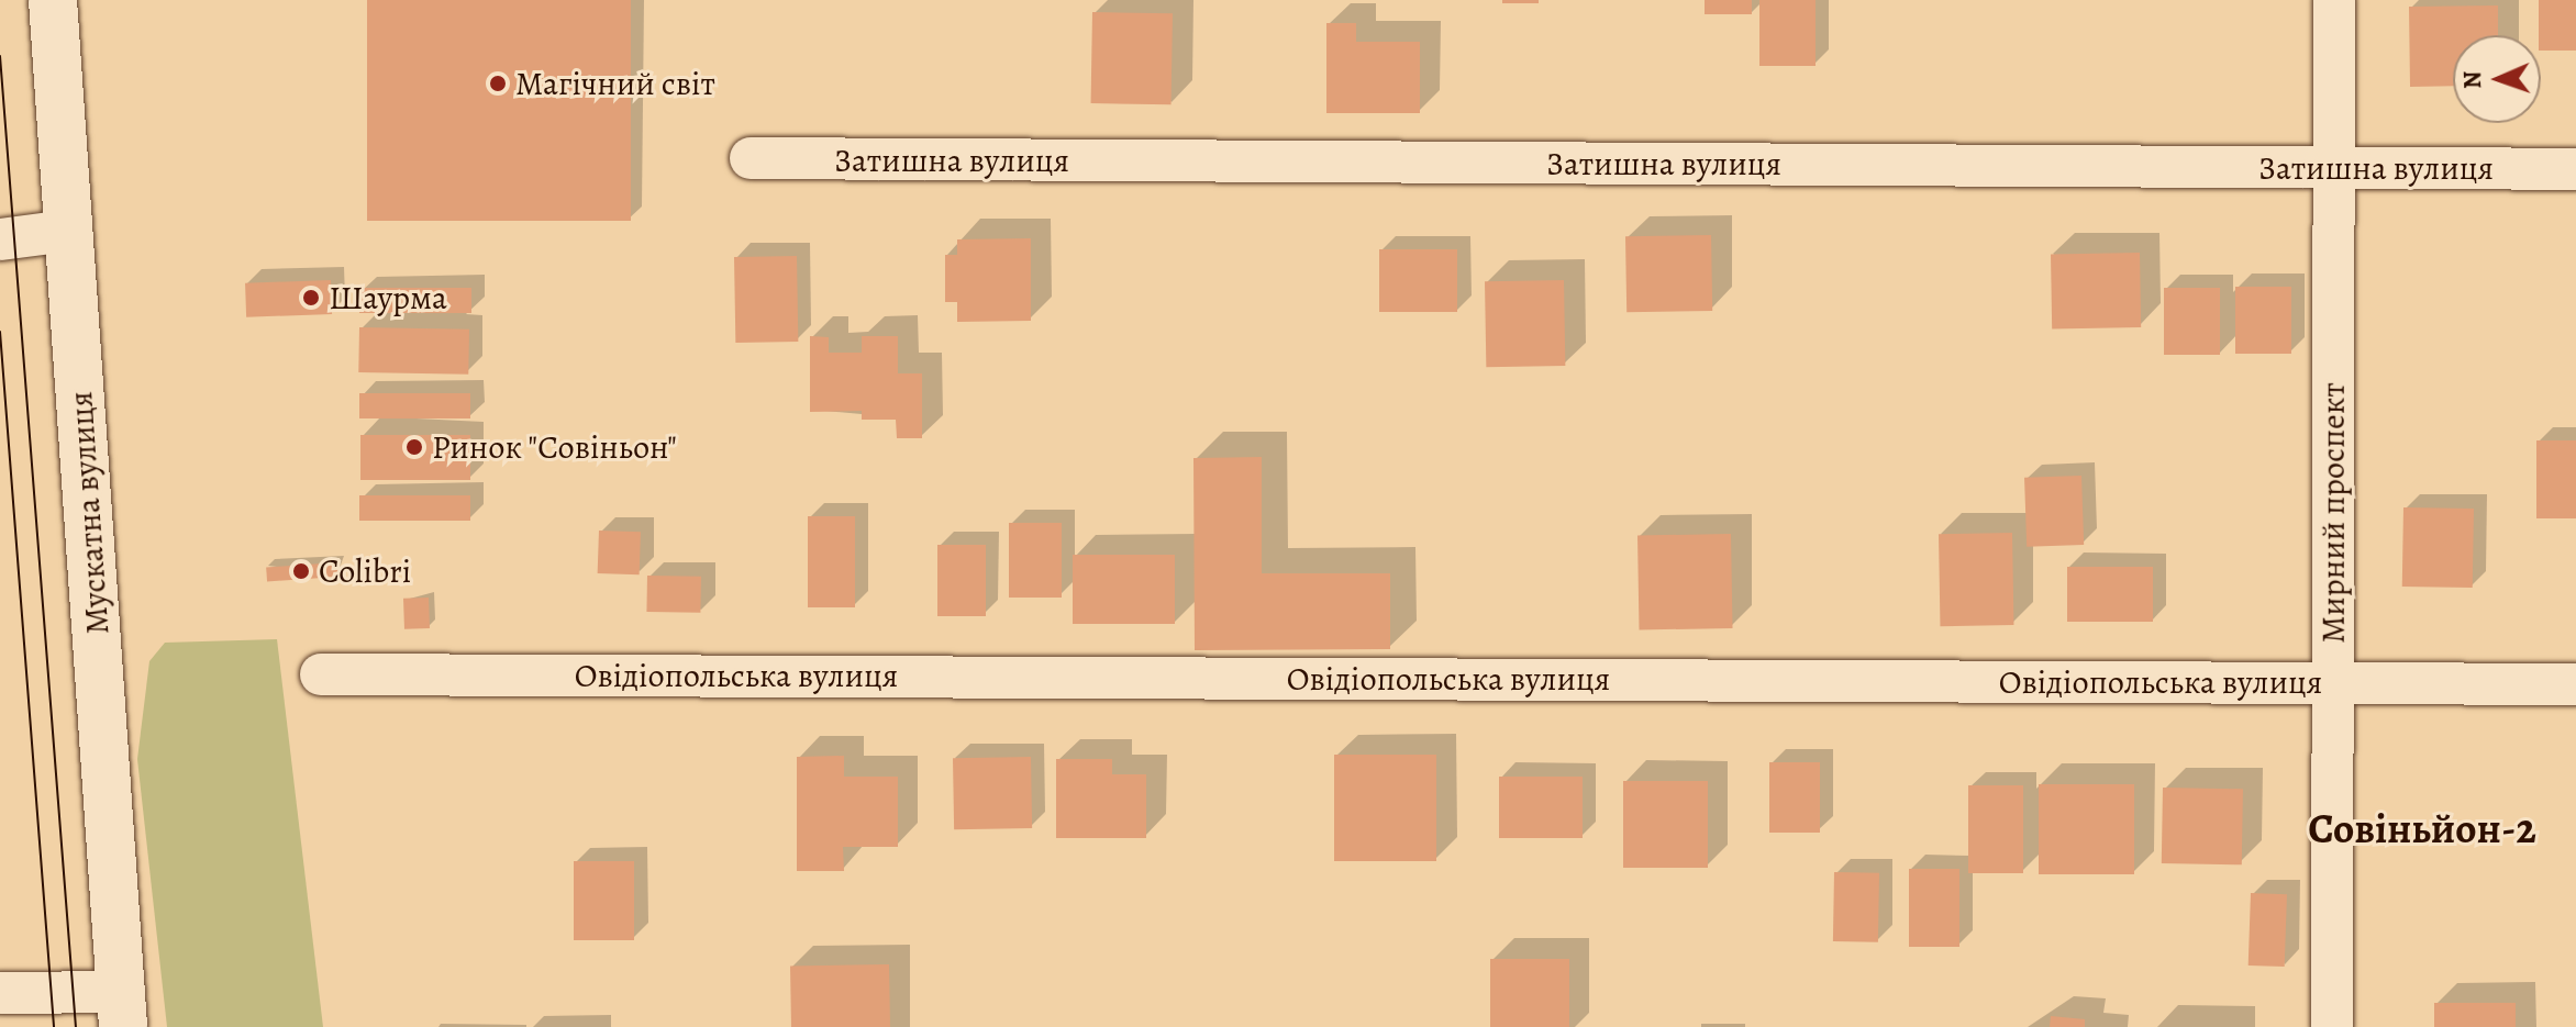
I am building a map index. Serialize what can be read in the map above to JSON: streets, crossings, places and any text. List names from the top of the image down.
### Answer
{
  "streets": {
    "street": [
      "Затишна вулиця",
      "Мускатна вулиця",
      "Мирний проспект",
      "Овідіопольська вулиця"
    ]
  },
  "crossings": [
    ["Затишна вулиця", "Мирний проспект"],
    ["Мирний проспект", "Овідіопольська вулиця"]
  ],
  "districts": ["Совіньйон-2"],
  "places": [
    "Магічний світ",
    "Шаурма",
    "Ринок \"Совіньон\"",
    "Colibri"
  ],
  "north": "left"
}
